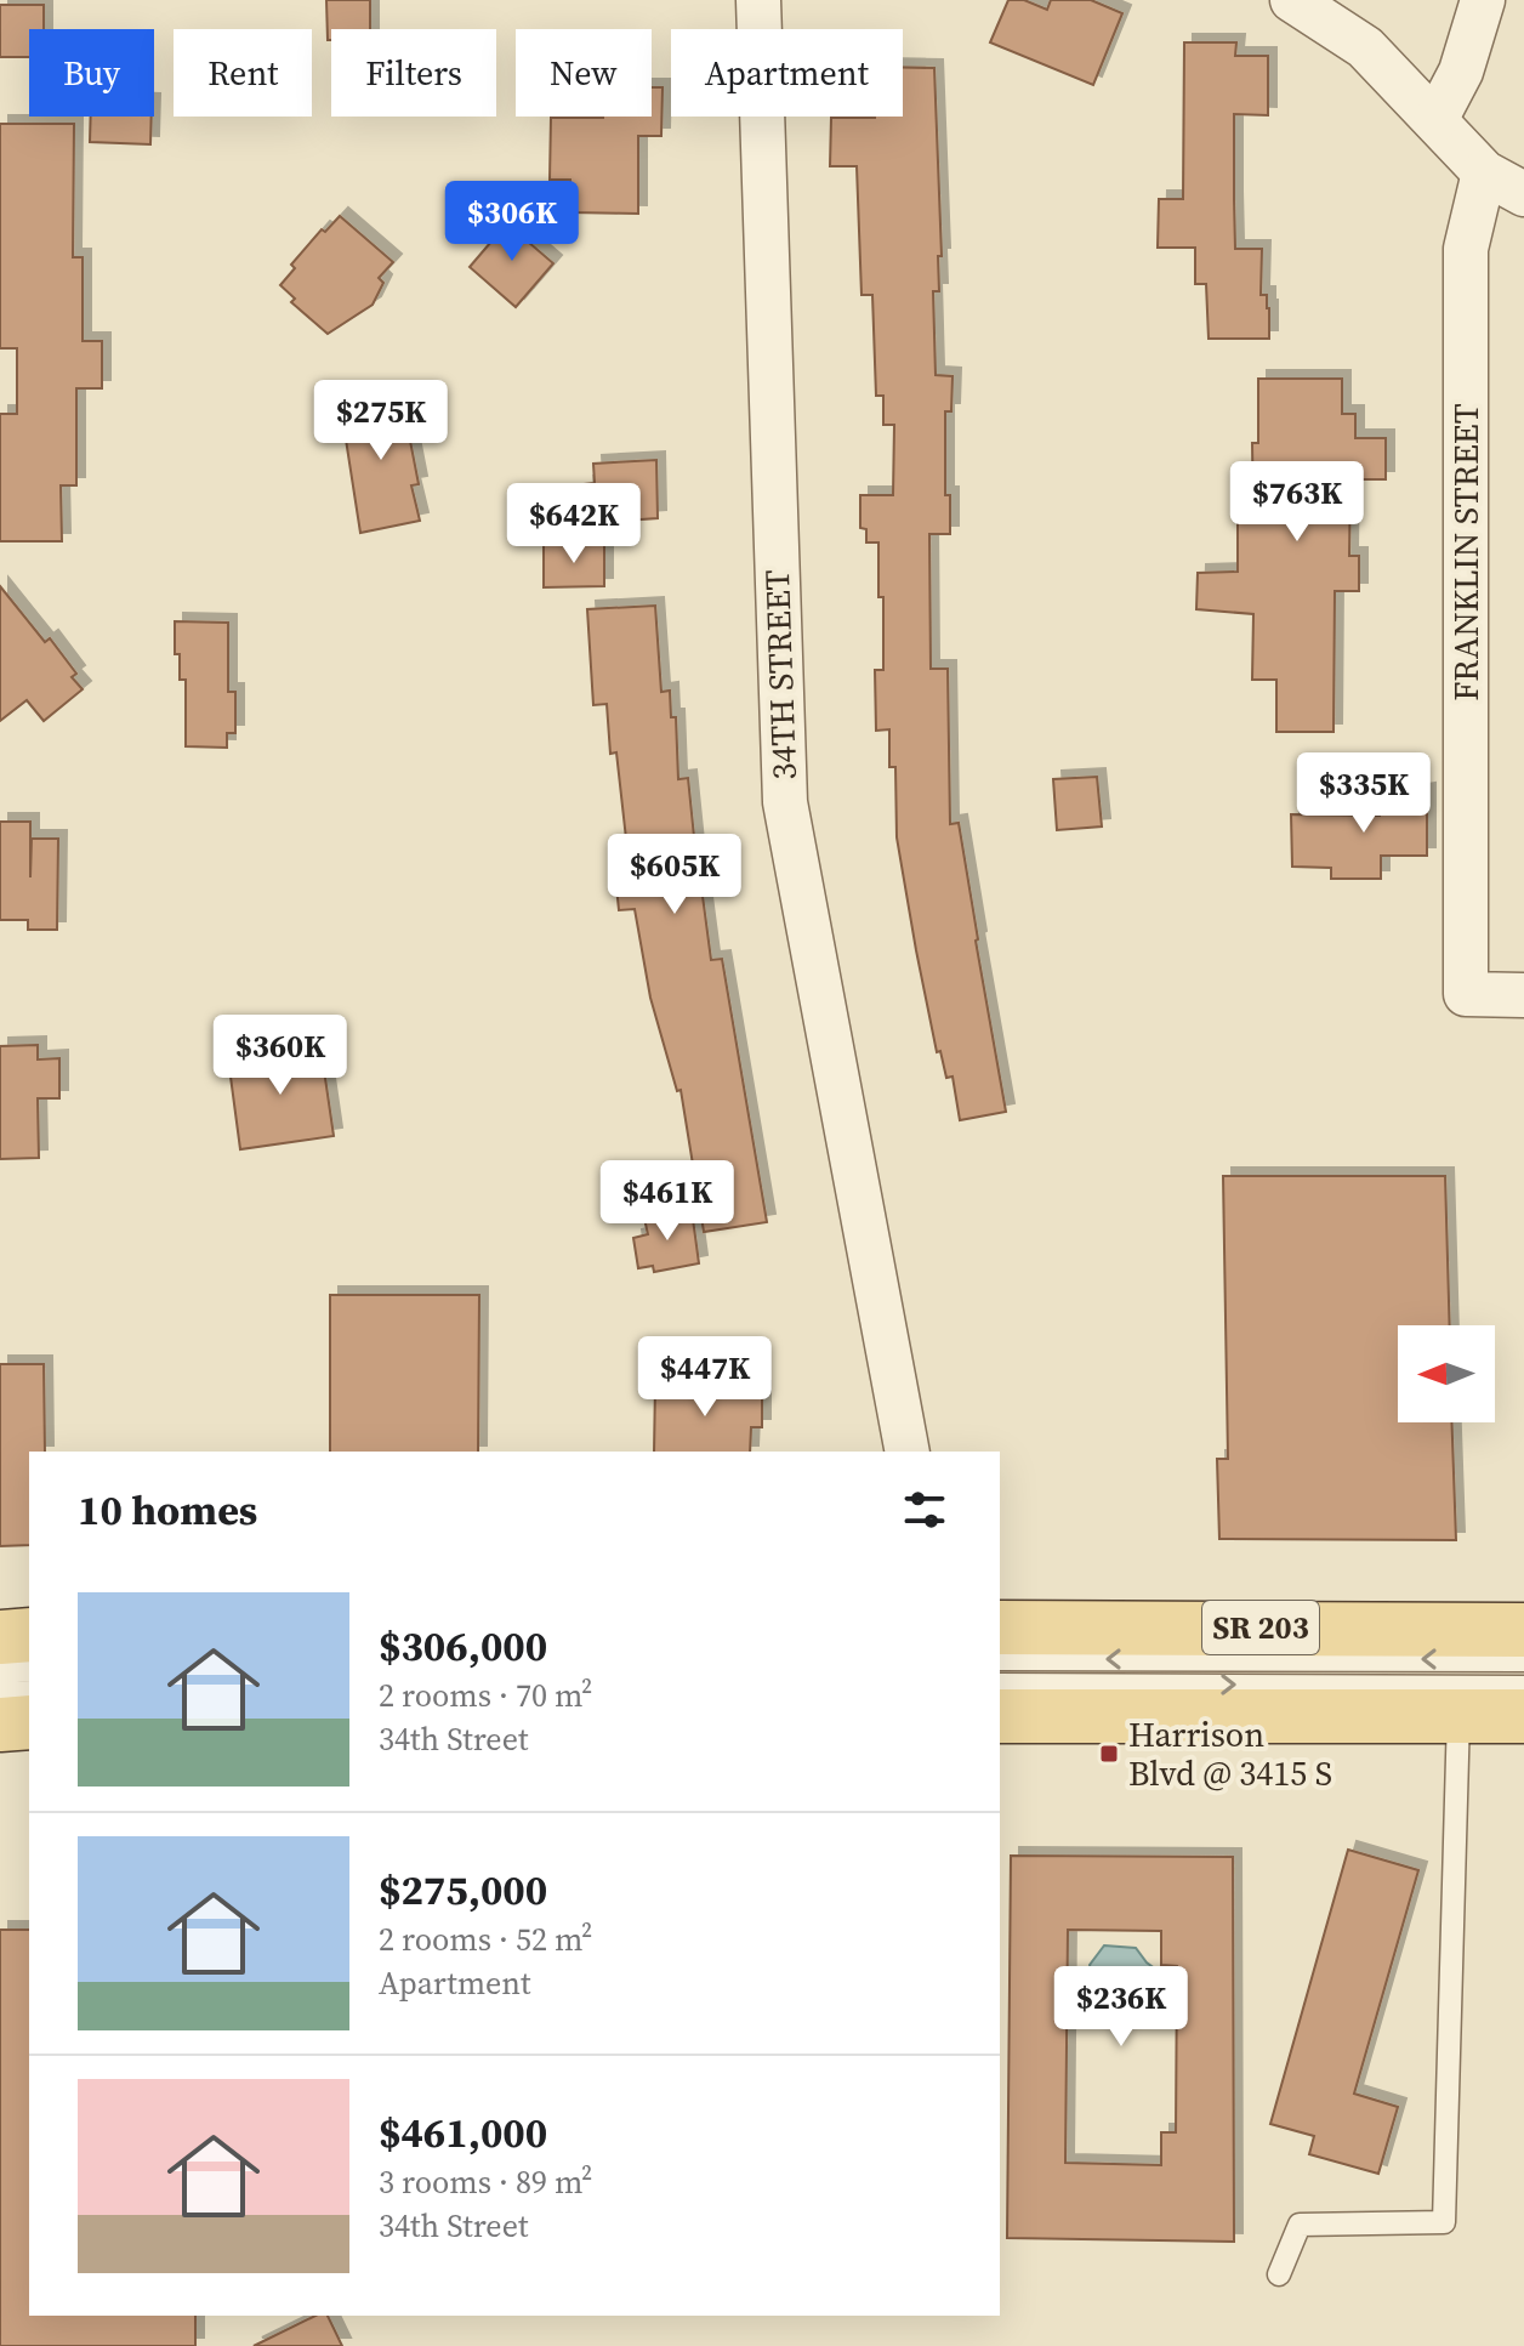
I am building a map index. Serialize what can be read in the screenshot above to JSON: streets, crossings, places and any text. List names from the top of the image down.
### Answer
{
  "streets": {
    "main road": ["SR 203"],
    "street": ["FRANKLIN STREET", "34TH STREET"]
  },
  "places": {
    "transit": ["Harrison Blvd @ 3415 S"]
  },
  "north": "left",
  "page": {
    "chip": [
      "Buy",
      "Rent",
      "Filters",
      "New",
      "Apartment"
    ],
    "price": [
      "$306K",
      "$275K",
      "$763K",
      "$642K",
      "$335K",
      "$605K",
      "$360K",
      "$461K",
      "$447K",
      "$236K"
    ],
    "heading": "10 homes",
    "list": [
      {
        "name": "$306,000",
        "note": "2 rooms · 70 m² · 34th Street"
      },
      {
        "name": "$275,000",
        "note": "2 rooms · 52 m² · Apartment"
      },
      {
        "name": "$461,000",
        "note": "3 rooms · 89 m² · 34th Street"
      }
    ]
  }
}
